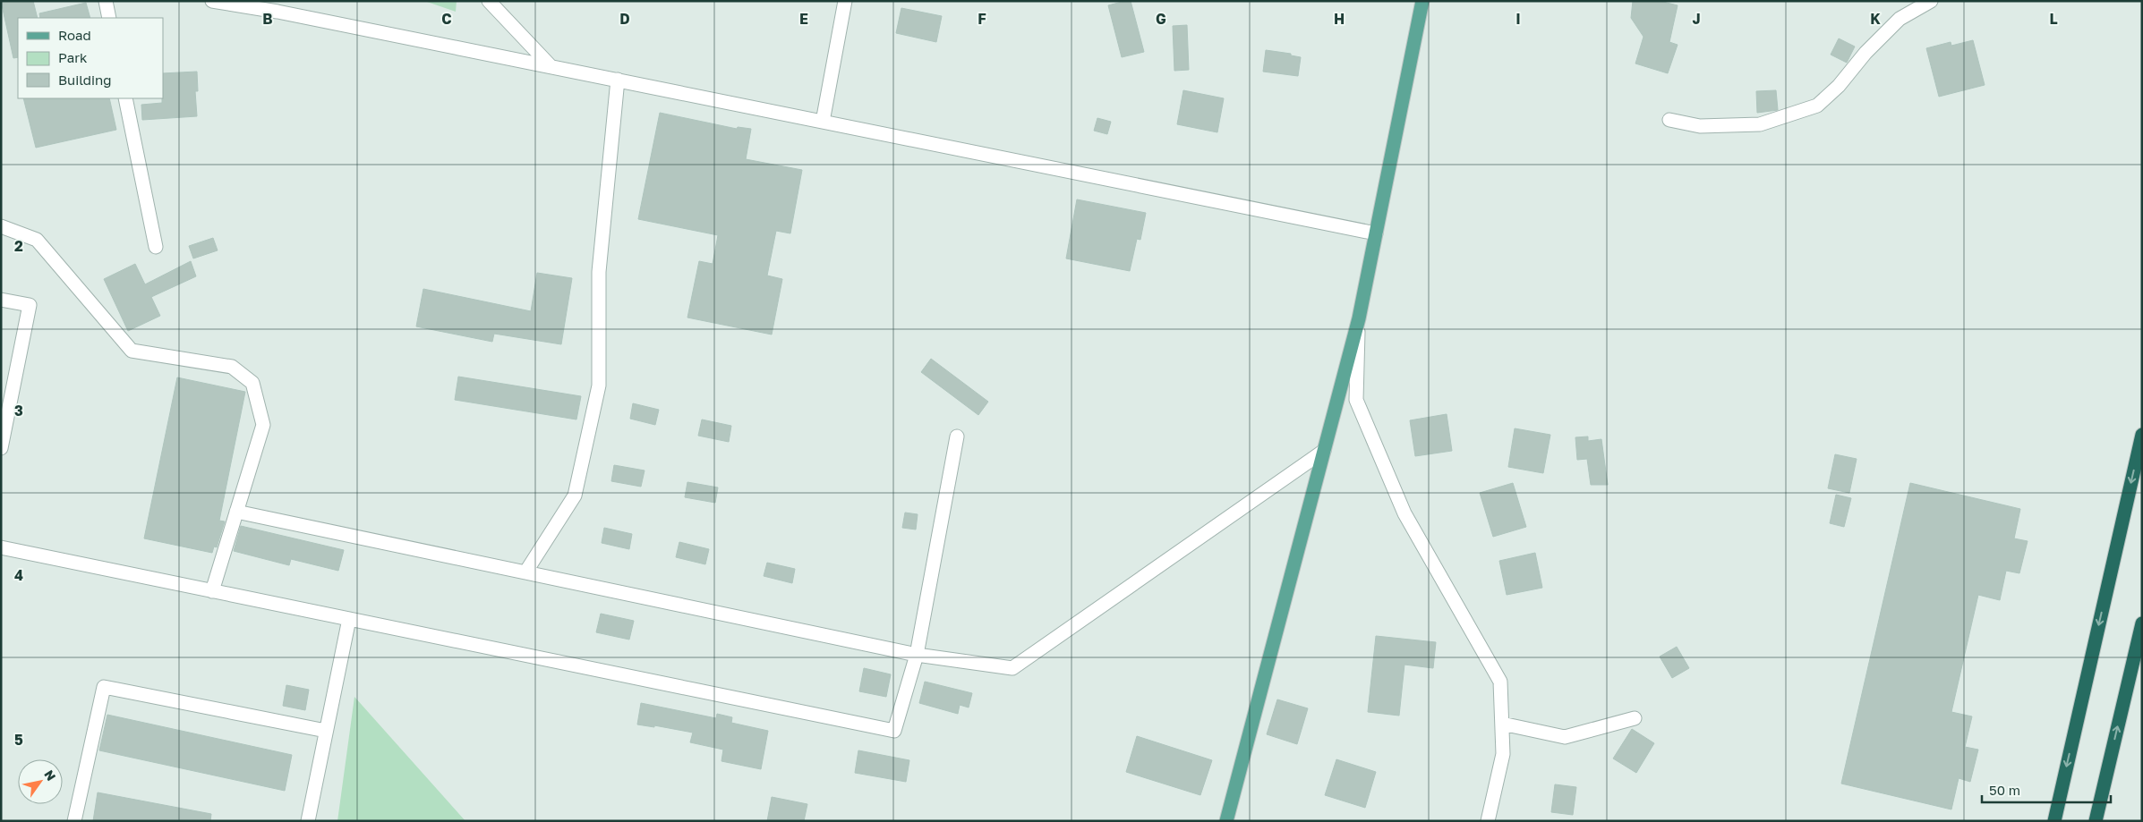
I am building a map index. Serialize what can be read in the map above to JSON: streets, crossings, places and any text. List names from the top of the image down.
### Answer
{
  "legend": ["Road", "Park", "Building"],
  "scale_bar": "50 m",
  "north": "top right",
  "grid": {
    "columns": [
      "B",
      "C",
      "D",
      "E",
      "F",
      "G",
      "H",
      "I",
      "J",
      "K",
      "L"
    ],
    "rows": [
      "2",
      "3",
      "4",
      "5"
    ]
  }
}
